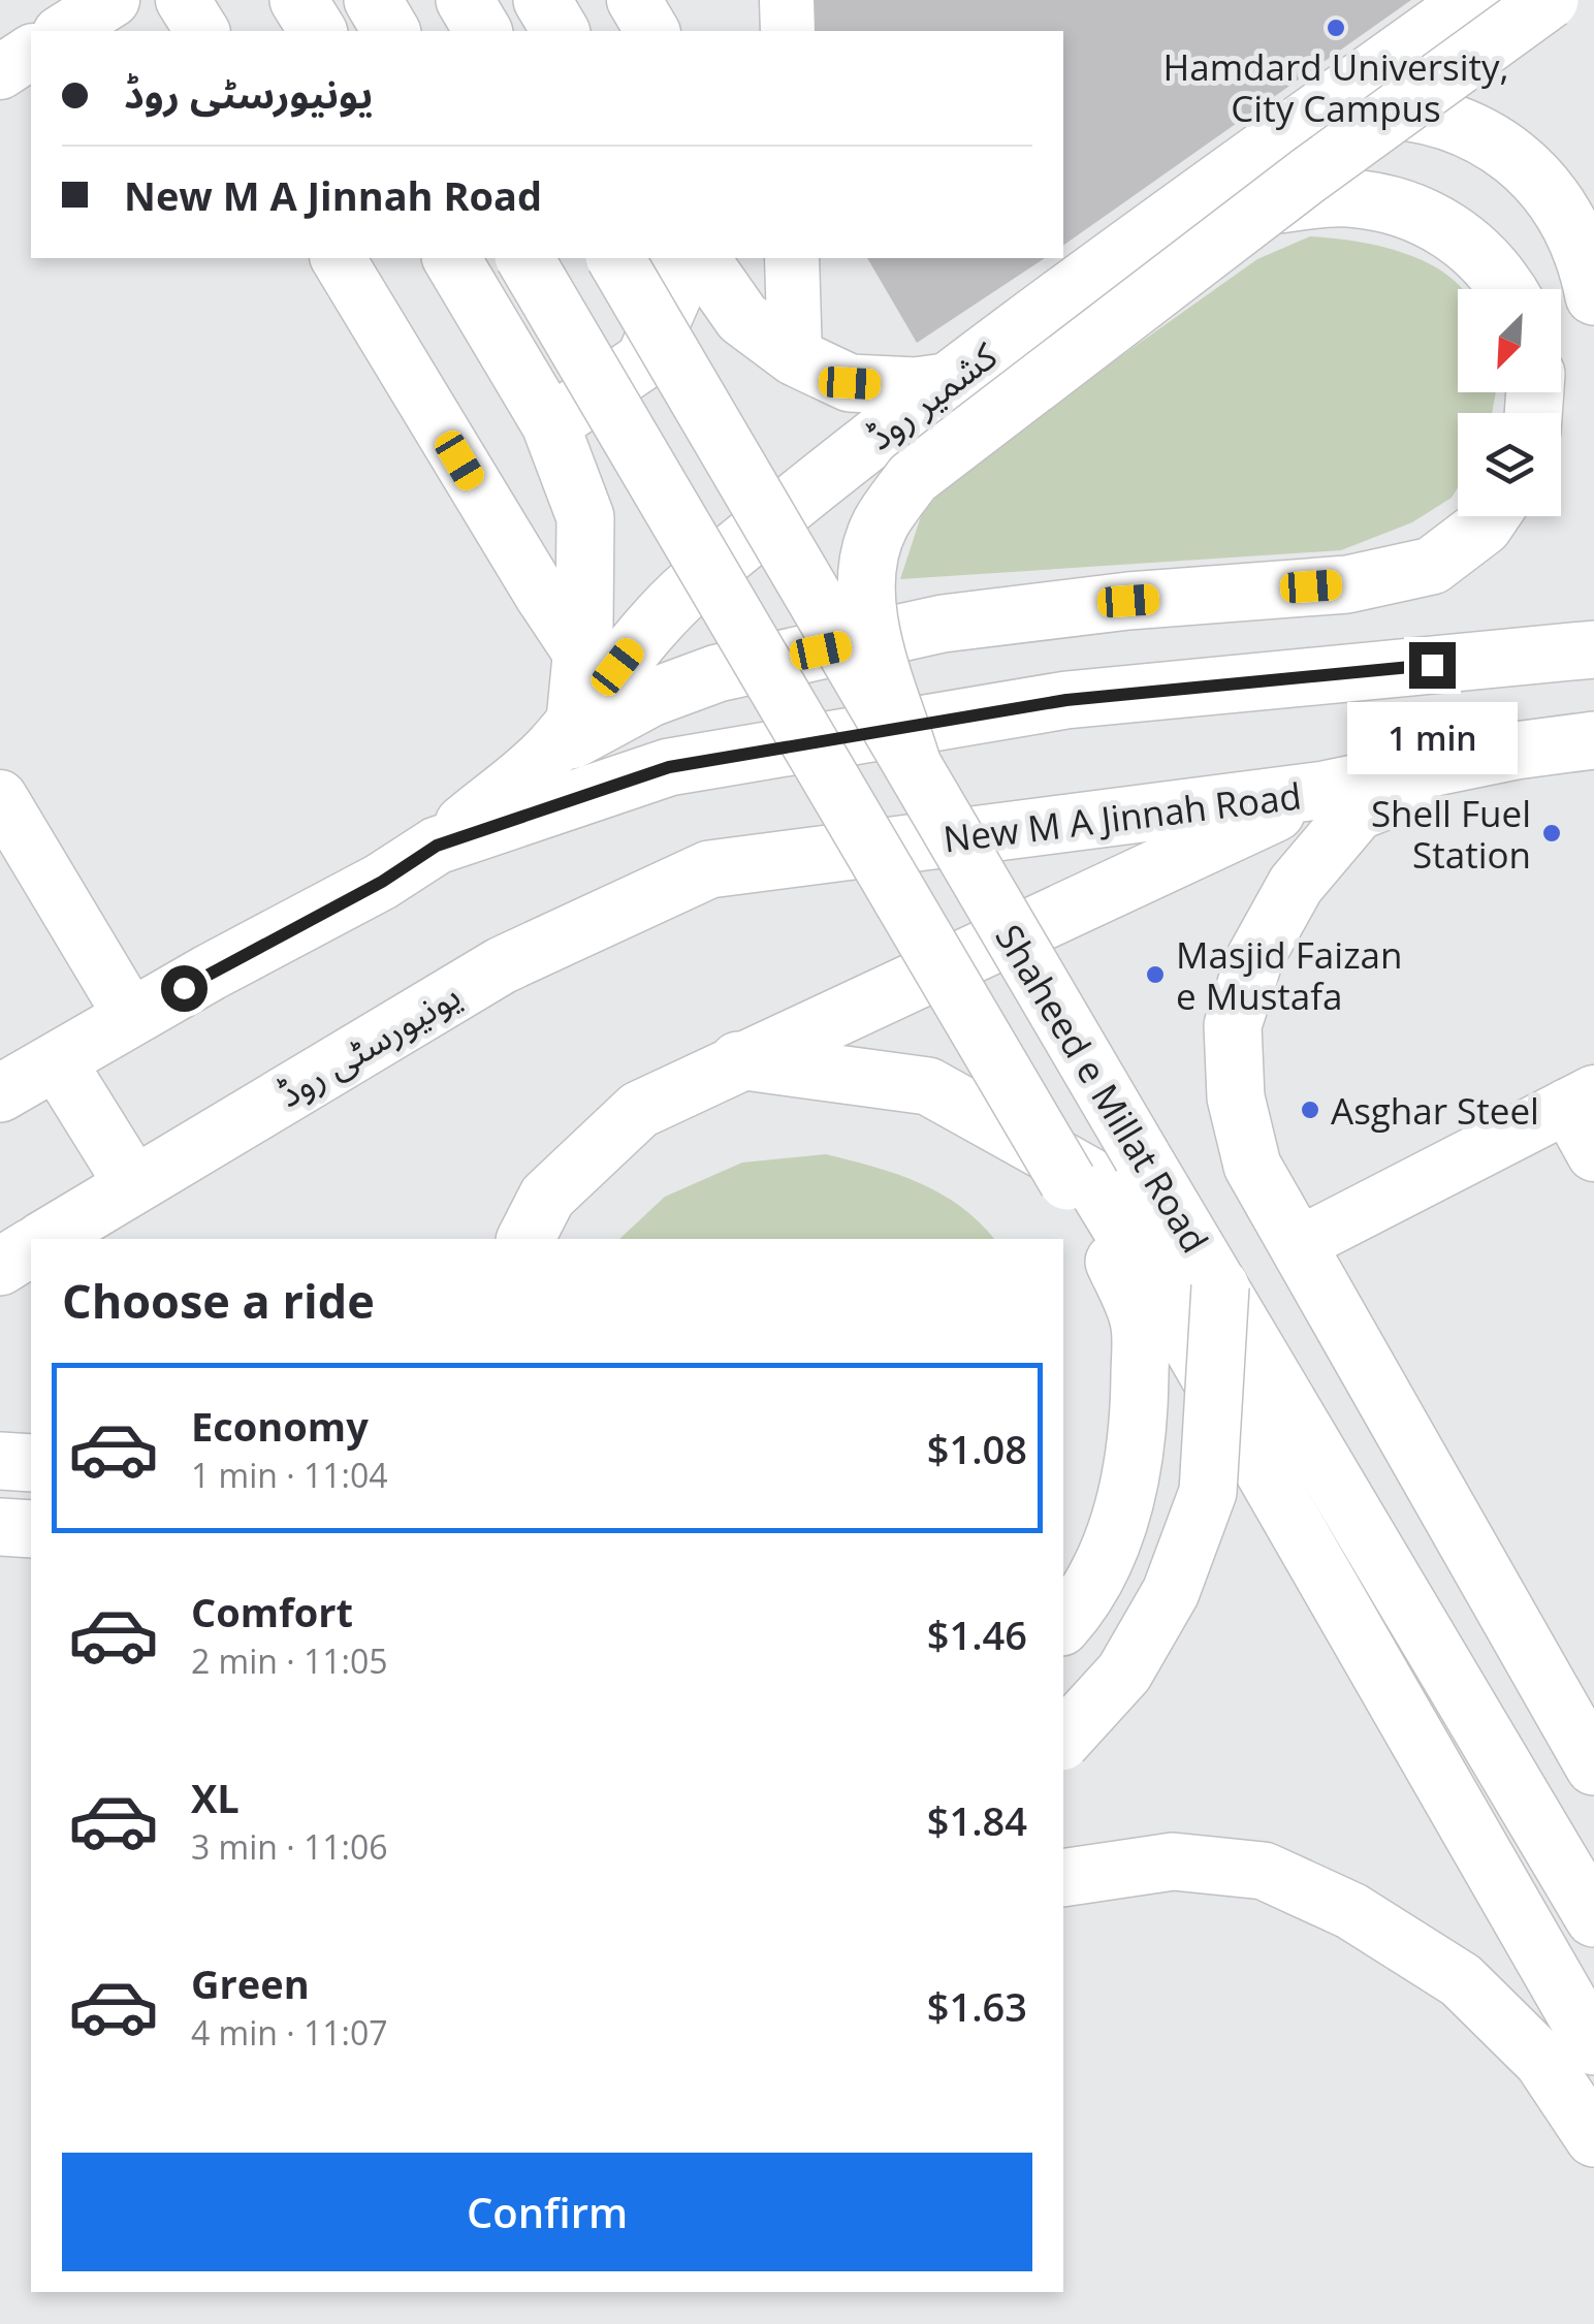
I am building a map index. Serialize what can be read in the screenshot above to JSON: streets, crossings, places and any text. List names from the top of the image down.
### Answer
{
  "streets": {
    "main road": [
      "کشمیر روڈ",
      "New M A Jinnah Road",
      "یونیورسٹی روڈ",
      "Shaheed e Millat Road"
    ]
  },
  "crossings": [
    ["کشمیر روڈ", "Shaheed e Millat Road"],
    ["New M A Jinnah Road", "یونیورسٹی روڈ"]
  ],
  "places": [
    "Hamdard University, City Campus",
    "Shell Fuel Station",
    "Masjid Faizan e Mustafa",
    "Asghar Steel"
  ],
  "north": "bottom left",
  "page": {
    "banner": ["یونیورسٹی روڈ", "New M A Jinnah Road"],
    "bubble": "1 min",
    "heading": "Choose a ride",
    "list": [
      {
        "name": "Economy",
        "note": "1 min · 11:04",
        "value": "$1.08"
      },
      {
        "name": "Comfort",
        "note": "2 min · 11:05",
        "value": "$1.46"
      },
      {
        "name": "XL",
        "note": "3 min · 11:06",
        "value": "$1.84"
      },
      {
        "name": "Green",
        "note": "4 min · 11:07",
        "value": "$1.63"
      }
    ],
    "buttons": "Confirm"
  }
}
